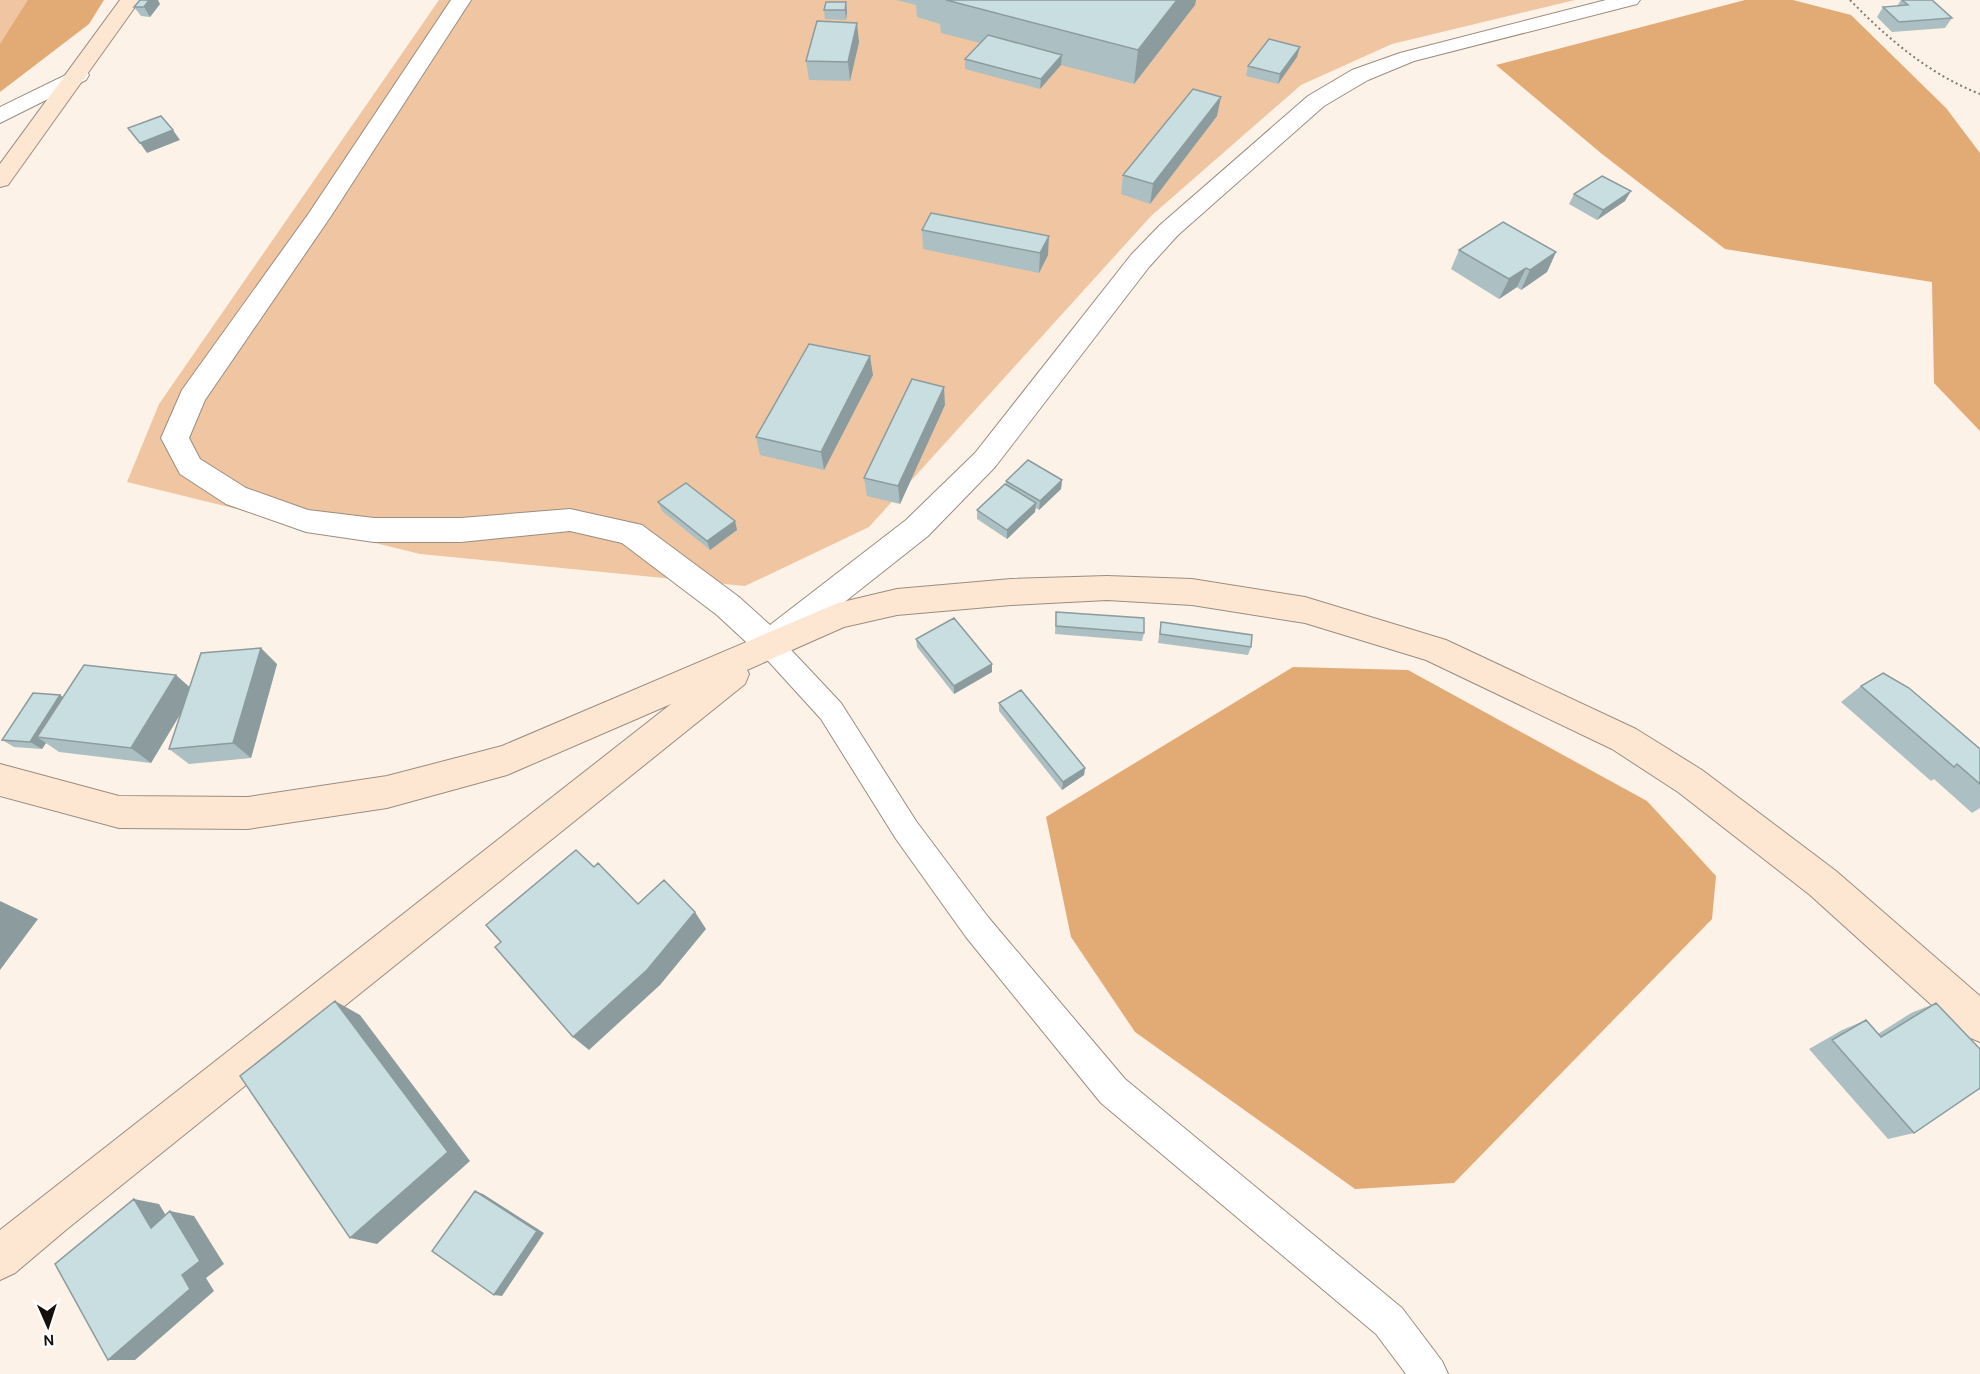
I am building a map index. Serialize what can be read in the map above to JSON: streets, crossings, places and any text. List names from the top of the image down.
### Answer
{
  "north": "bottom"
}
